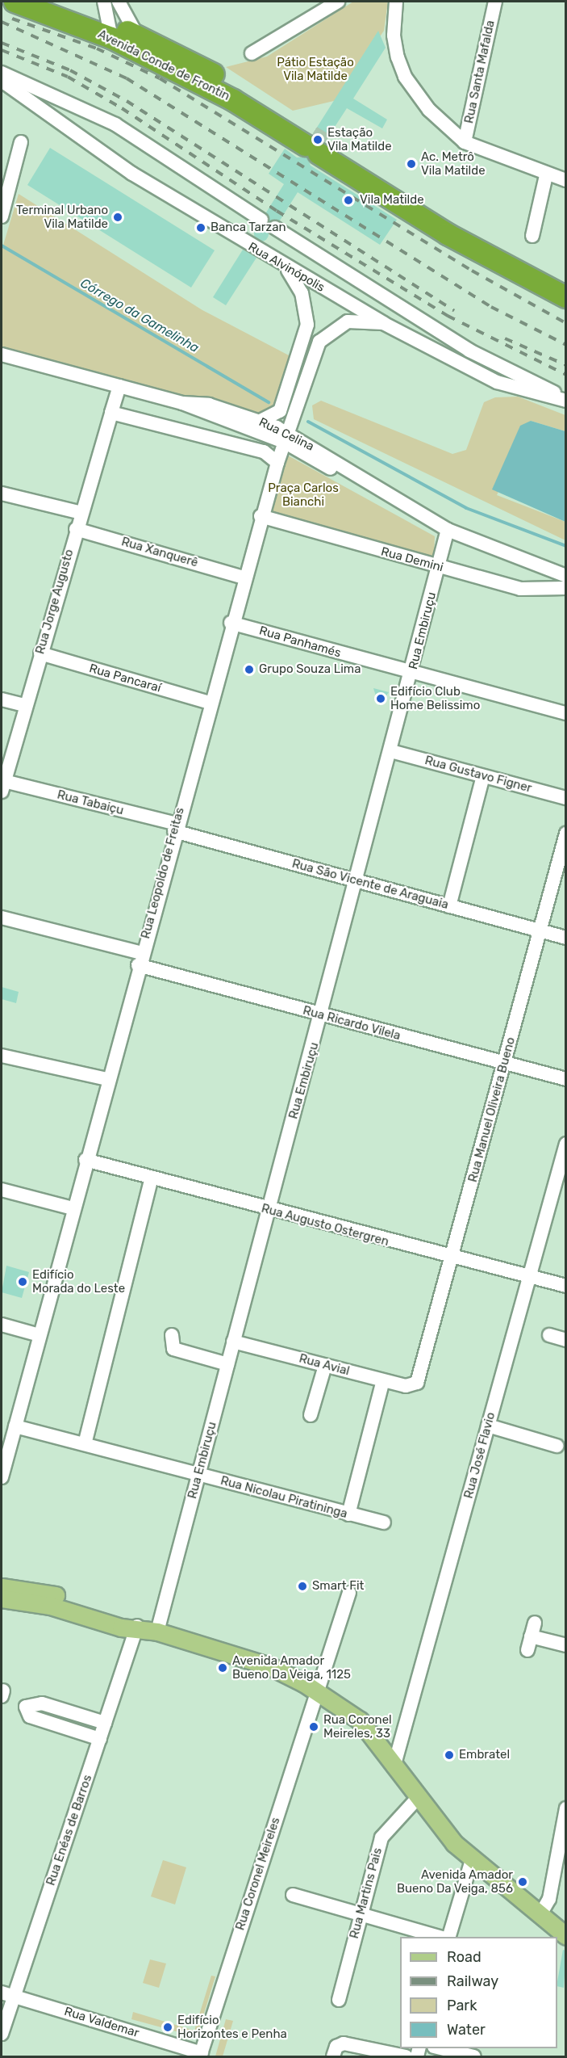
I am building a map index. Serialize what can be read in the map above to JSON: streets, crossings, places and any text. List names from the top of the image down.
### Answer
{
  "streets": {
    "highway": ["Avenida Conde de Frontin"],
    "street": [
      "Rua Santa Mafalda",
      "Rua Alvinópolis",
      "Rua Celina",
      "Rua Xanquerê",
      "Rua Demini",
      "Rua Jorge Augusto",
      "Rua Embiruçu",
      "Rua Panhamés",
      "Rua Pancaraí",
      "Rua Gustavo Figner",
      "Rua Tabaiçu",
      "Rua Leopoldo de Freitas",
      "Rua São Vicente de Araguaia",
      "Rua Ricardo Vilela",
      "Rua Manuel Oliveira Bueno",
      "Rua Augusto Ostergren",
      "Rua Avial",
      "Rua José Flavio",
      "Rua Nicolau Piratininga",
      "Rua Enéas de Barros",
      "Rua Coronel Meireles",
      "Rua Martins Pais",
      "Rua Valdemar"
    ]
  },
  "crossings": [
    ["Rua Alvinópolis", "Rua Leopoldo de Freitas"],
    ["Rua Celina", "Rua Embiruçu"],
    ["Rua Celina", "Rua Leopoldo de Freitas"],
    ["Rua Xanquerê", "Rua Jorge Augusto"],
    ["Rua Xanquerê", "Rua Leopoldo de Freitas"],
    ["Rua Demini", "Rua Embiruçu"],
    ["Rua Demini", "Rua Leopoldo de Freitas"],
    ["Rua Jorge Augusto", "Rua Pancaraí"],
    ["Rua Jorge Augusto", "Rua Tabaiçu"],
    ["Rua Embiruçu", "Rua Panhamés"],
    ["Rua Embiruçu", "Rua Gustavo Figner"],
    ["Rua Embiruçu", "Rua São Vicente de Araguaia"],
    ["Rua Embiruçu", "Rua Ricardo Vilela"],
    ["Rua Embiruçu", "Rua Augusto Ostergren"],
    ["Rua Embiruçu", "Rua Avial"],
    ["Rua Embiruçu", "Rua Nicolau Piratininga"],
    ["Rua Panhamés", "Rua Leopoldo de Freitas"],
    ["Rua Pancaraí", "Rua Leopoldo de Freitas"],
    ["Rua Tabaiçu", "Rua Leopoldo de Freitas"],
    ["Rua Tabaiçu", "Rua São Vicente de Araguaia"],
    ["Rua Leopoldo de Freitas", "Rua São Vicente de Araguaia"],
    ["Rua Leopoldo de Freitas", "Rua Ricardo Vilela"],
    ["Rua Leopoldo de Freitas", "Rua Augusto Ostergren"],
    ["Rua Leopoldo de Freitas", "Rua Nicolau Piratininga"],
    ["Rua São Vicente de Araguaia", "Rua Manuel Oliveira Bueno"],
    ["Rua Ricardo Vilela", "Rua Manuel Oliveira Bueno"],
    ["Rua Manuel Oliveira Bueno", "Rua Augusto Ostergren"],
    ["Rua Manuel Oliveira Bueno", "Rua Avial"],
    ["Rua Augusto Ostergren", "Rua José Flavio"],
    ["Rua Enéas de Barros", "Rua Valdemar"],
    ["Rua Coronel Meireles", "Rua Valdemar"]
  ],
  "water": ["Córrego da Gamelinha"],
  "parks": ["Pátio Estação Vila Matilde", "Praça Carlos Bianchi"],
  "places": [
    "Estação Vila Matilde",
    "Ac. Metrô Vila Matilde",
    "Vila Matilde",
    "Terminal Urbano Vila Matilde",
    "Banca Tarzan",
    "Grupo Souza Lima",
    "Edifício Club Home Belissimo",
    "Edifício Morada do Leste",
    "Smart Fit",
    "Avenida Amador Bueno Da Veiga, 1125",
    "Rua Coronel Meireles, 33",
    "Embratel",
    "Avenida Amador Bueno Da Veiga, 856",
    "Edifício Horizontes e Penha"
  ],
  "legend": [
    "Road",
    "Railway",
    "Park",
    "Water"
  ]
}
